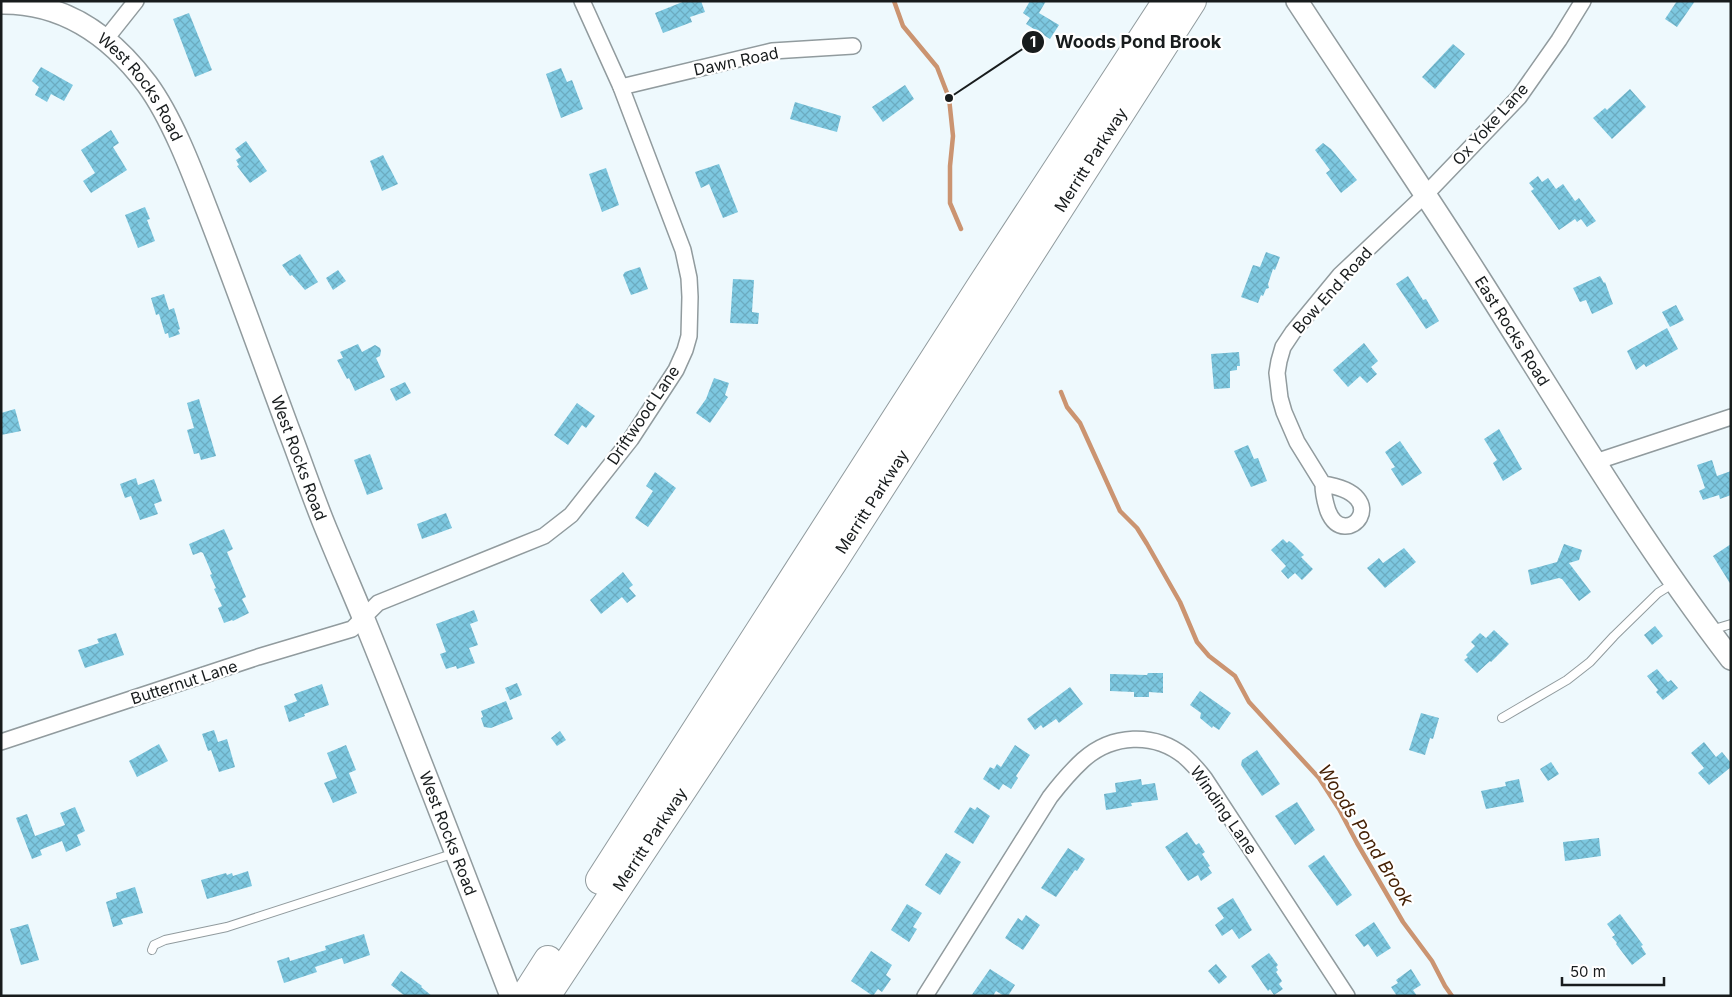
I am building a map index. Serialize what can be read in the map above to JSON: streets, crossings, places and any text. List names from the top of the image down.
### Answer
{
  "streets": {
    "highway": ["Merritt Parkway"],
    "main road": ["West Rocks Road", "East Rocks Road"],
    "street": [
      "Dawn Road",
      "Ox Yoke Lane",
      "Bow End Road",
      "Driftwood Lane",
      "Butternut Lane",
      "Winding Lane"
    ]
  },
  "crossings": [
    ["Dawn Road", "Driftwood Lane"],
    ["West Rocks Road", "Driftwood Lane"],
    ["West Rocks Road", "Butternut Lane"],
    ["Ox Yoke Lane", "Bow End Road"],
    ["Ox Yoke Lane", "East Rocks Road"],
    ["Bow End Road", "East Rocks Road"],
    ["Driftwood Lane", "Butternut Lane"]
  ],
  "water": ["Woods Pond Brook"],
  "places": ["Woods Pond Brook"],
  "scale_bar": "50 m"
}
